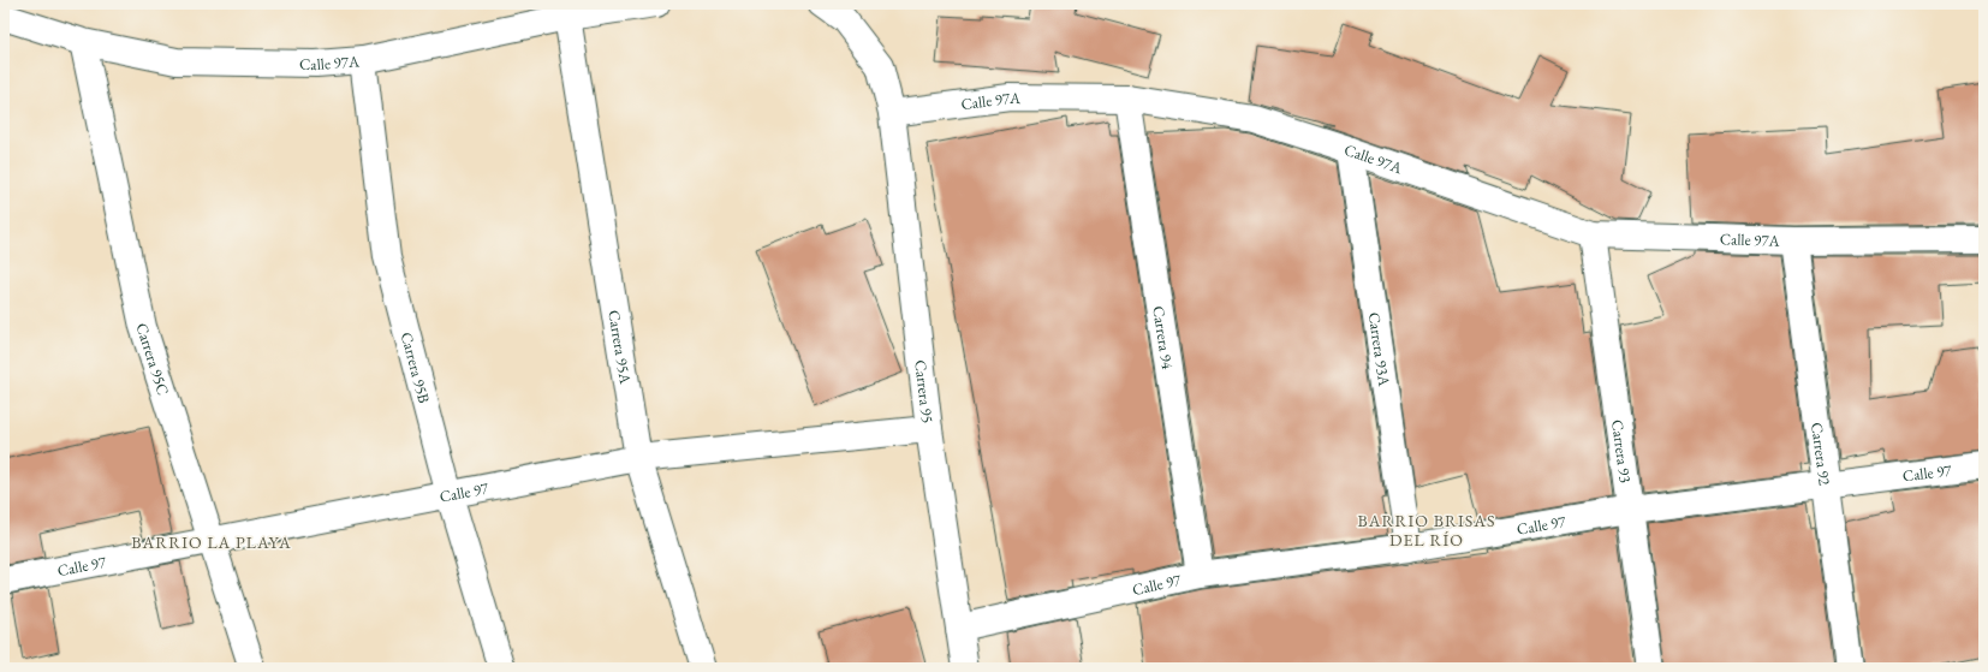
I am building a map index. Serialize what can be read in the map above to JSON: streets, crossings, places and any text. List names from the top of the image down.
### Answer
{
  "streets": {
    "street": [
      "Calle 97A",
      "Carrera 94",
      "Carrera 95A",
      "Carrera 93A",
      "Carrera 95C",
      "Carrera 95B",
      "Carrera 95",
      "Carrera 93",
      "Carrera 92",
      "Calle 97"
    ]
  },
  "crossings": [
    ["Calle 97A", "Carrera 94"],
    ["Calle 97A", "Carrera 95A"],
    ["Calle 97A", "Carrera 93A"],
    ["Calle 97A", "Carrera 95C"],
    ["Calle 97A", "Carrera 95B"],
    ["Calle 97A", "Carrera 95"],
    ["Calle 97A", "Carrera 93"],
    ["Calle 97A", "Carrera 92"],
    ["Carrera 94", "Calle 97"],
    ["Carrera 95A", "Calle 97"],
    ["Carrera 93A", "Calle 97"],
    ["Carrera 95C", "Calle 97"],
    ["Carrera 95B", "Calle 97"],
    ["Carrera 95", "Calle 97"],
    ["Carrera 93", "Calle 97"],
    ["Carrera 92", "Calle 97"]
  ],
  "districts": ["BARRIO BRISAS DEL RÍO", "BARRIO LA PLAYA"]
}
